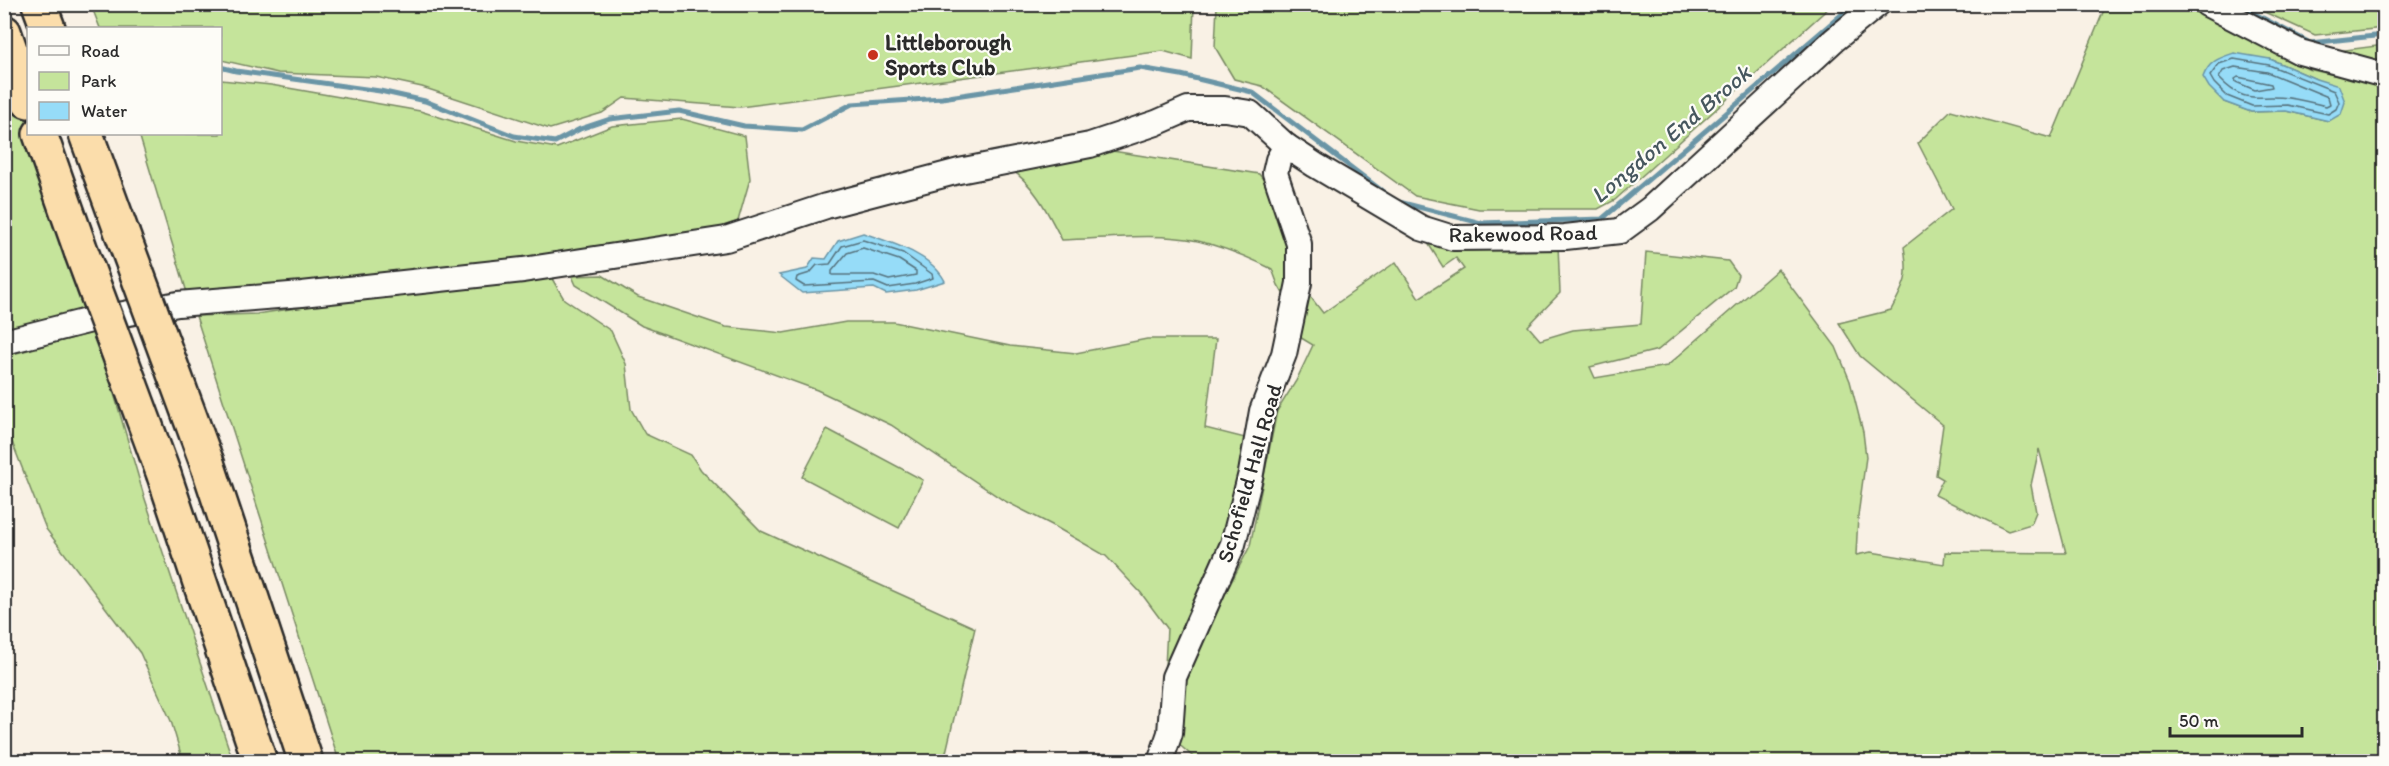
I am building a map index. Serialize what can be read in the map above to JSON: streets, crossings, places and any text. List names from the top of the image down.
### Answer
{
  "streets": {
    "street": ["Rakewood Road", "Schofield Hall Road"]
  },
  "crossings": [
    ["Rakewood Road", "Schofield Hall Road"]
  ],
  "water": ["Longdon End Brook"],
  "places": ["Littleborough Sports Club"],
  "legend": ["Road", "Park", "Water"],
  "scale_bar": "50 m"
}
